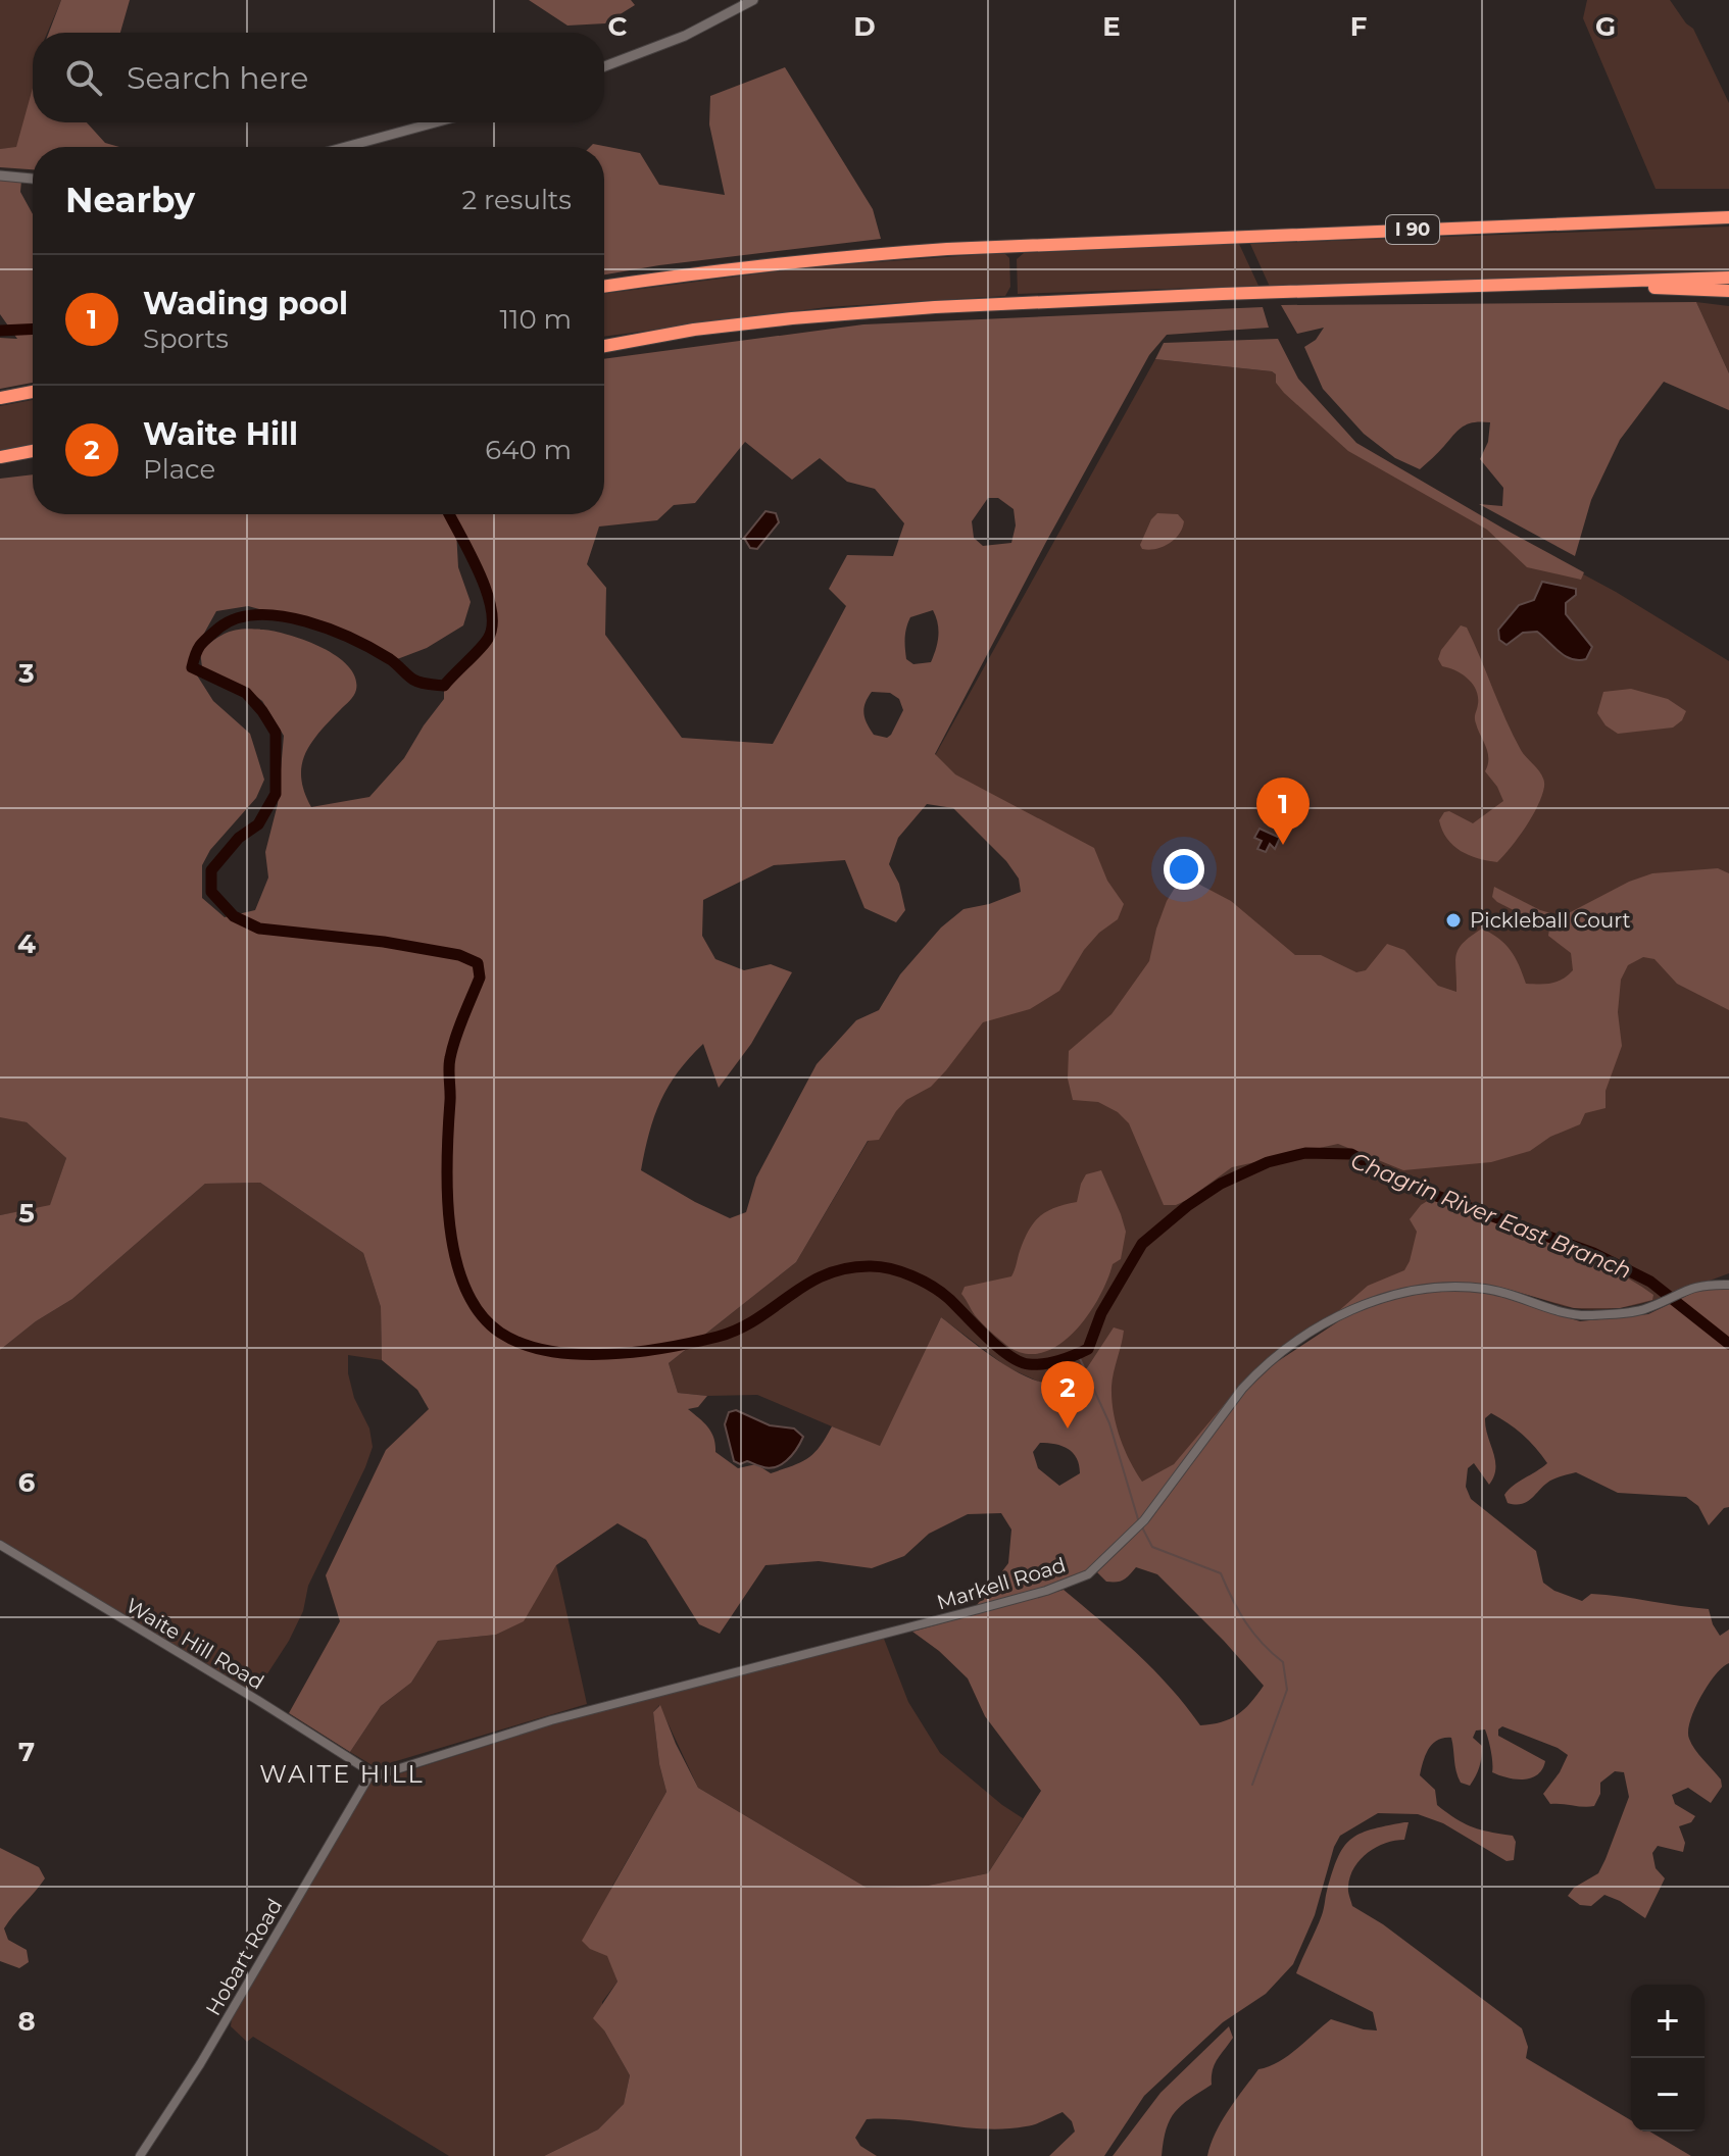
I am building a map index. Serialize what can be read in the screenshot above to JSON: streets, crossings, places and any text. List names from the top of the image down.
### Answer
{
  "streets": {
    "highway": ["I 90"],
    "street": ["Markell Road", "Waite Hill Road", "Hobart Road"]
  },
  "crossings": [
    ["Markell Road", "Waite Hill Road"],
    ["Markell Road", "Hobart Road"],
    ["Waite Hill Road", "Hobart Road"]
  ],
  "districts": ["WAITE HILL"],
  "water": ["Chagrin River East Branch"],
  "places": ["Pickleball Court"],
  "page": {
    "search": "Search here",
    "heading": ["Nearby", "2 results"],
    "list": [
      {
        "mark": "1",
        "name": "Wading pool",
        "note": "Sports",
        "value": "110 m"
      },
      {
        "mark": "2",
        "name": "Waite Hill",
        "note": "Place",
        "value": "640 m"
      }
    ],
    "pins": ["1", "2"],
    "map_buttons": ["+", "−"]
  },
  "grid": {
    "columns": [
      "C",
      "D",
      "E",
      "F",
      "G"
    ],
    "rows": [
      "3",
      "4",
      "5",
      "6",
      "7",
      "8"
    ]
  }
}
